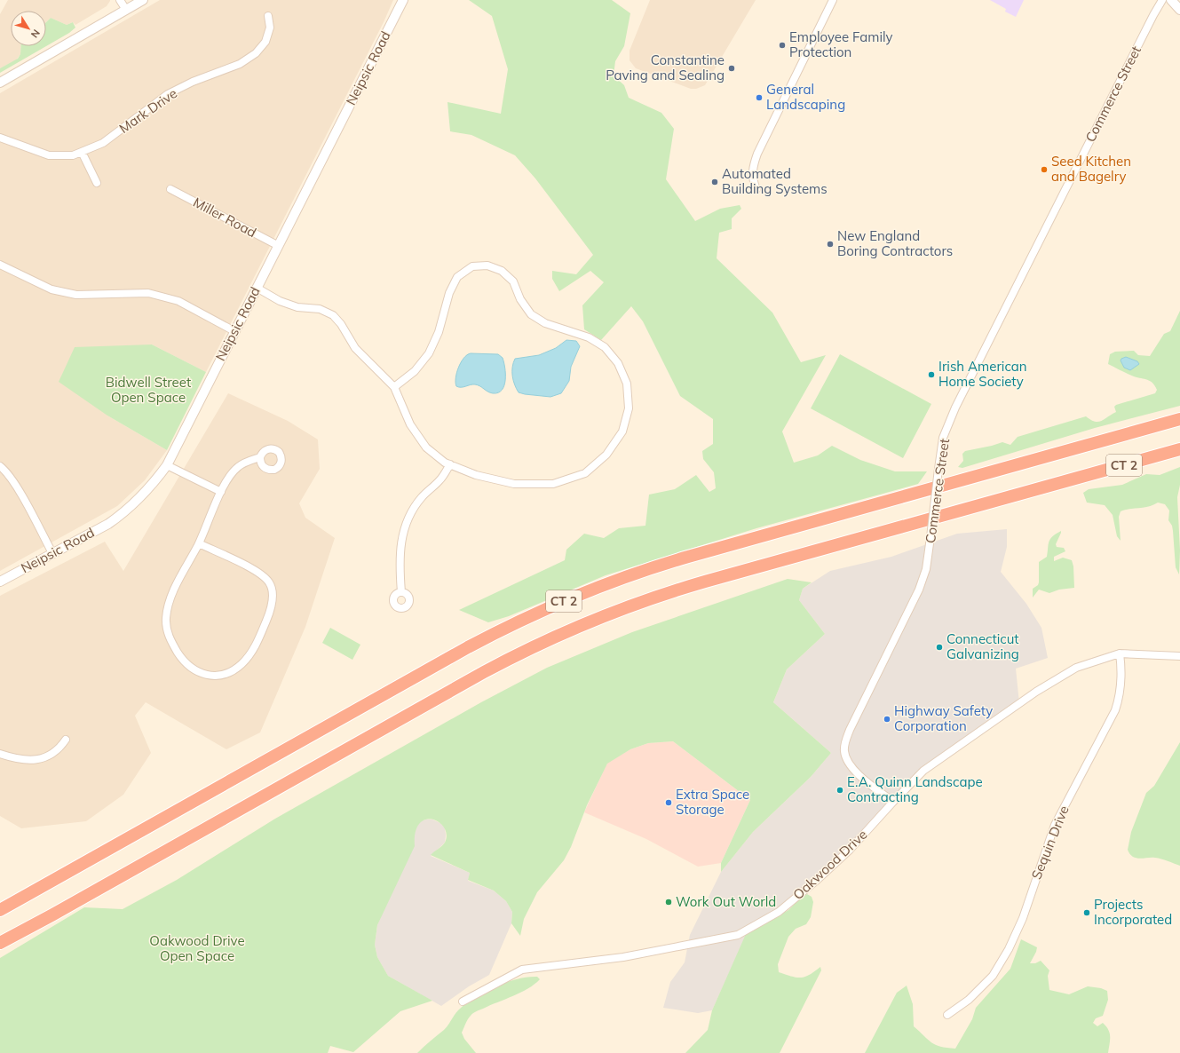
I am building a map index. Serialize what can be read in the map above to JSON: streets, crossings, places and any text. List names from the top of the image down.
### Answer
{
  "streets": {
    "highway": ["CT 2"],
    "street": [
      "Neipsic Road",
      "Commerce Street",
      "Mark Drive",
      "Miller Road",
      "Sequin Drive",
      "Oakwood Drive"
    ]
  },
  "crossings": [
    ["Neipsic Road", "Miller Road"],
    ["Commerce Street", "Oakwood Drive"],
    ["Sequin Drive", "Oakwood Drive"]
  ],
  "parks": ["Bidwell Street Open Space", "Oakwood Drive Open Space"],
  "places": [
    "Employee Family Protection",
    "Constantine Paving and Sealing",
    "General Landscaping",
    "Seed Kitchen and Bagelry",
    "Automated Building Systems",
    "New England Boring Contractors",
    "Irish American Home Society",
    "Connecticut Galvanizing",
    "Highway Safety Corporation",
    "E.A. Quinn Landscape Contracting",
    "Extra Space Storage",
    "Work Out World",
    "Projects Incorporated"
  ],
  "north": "bottom right"
}
